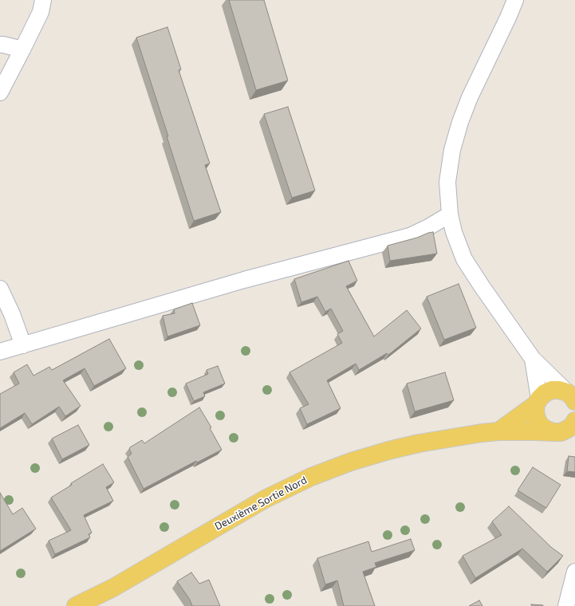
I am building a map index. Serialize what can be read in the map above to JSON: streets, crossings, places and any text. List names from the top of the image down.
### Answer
{
  "streets": {
    "main road": ["Deuxième Sortie Nord"]
  }
}
